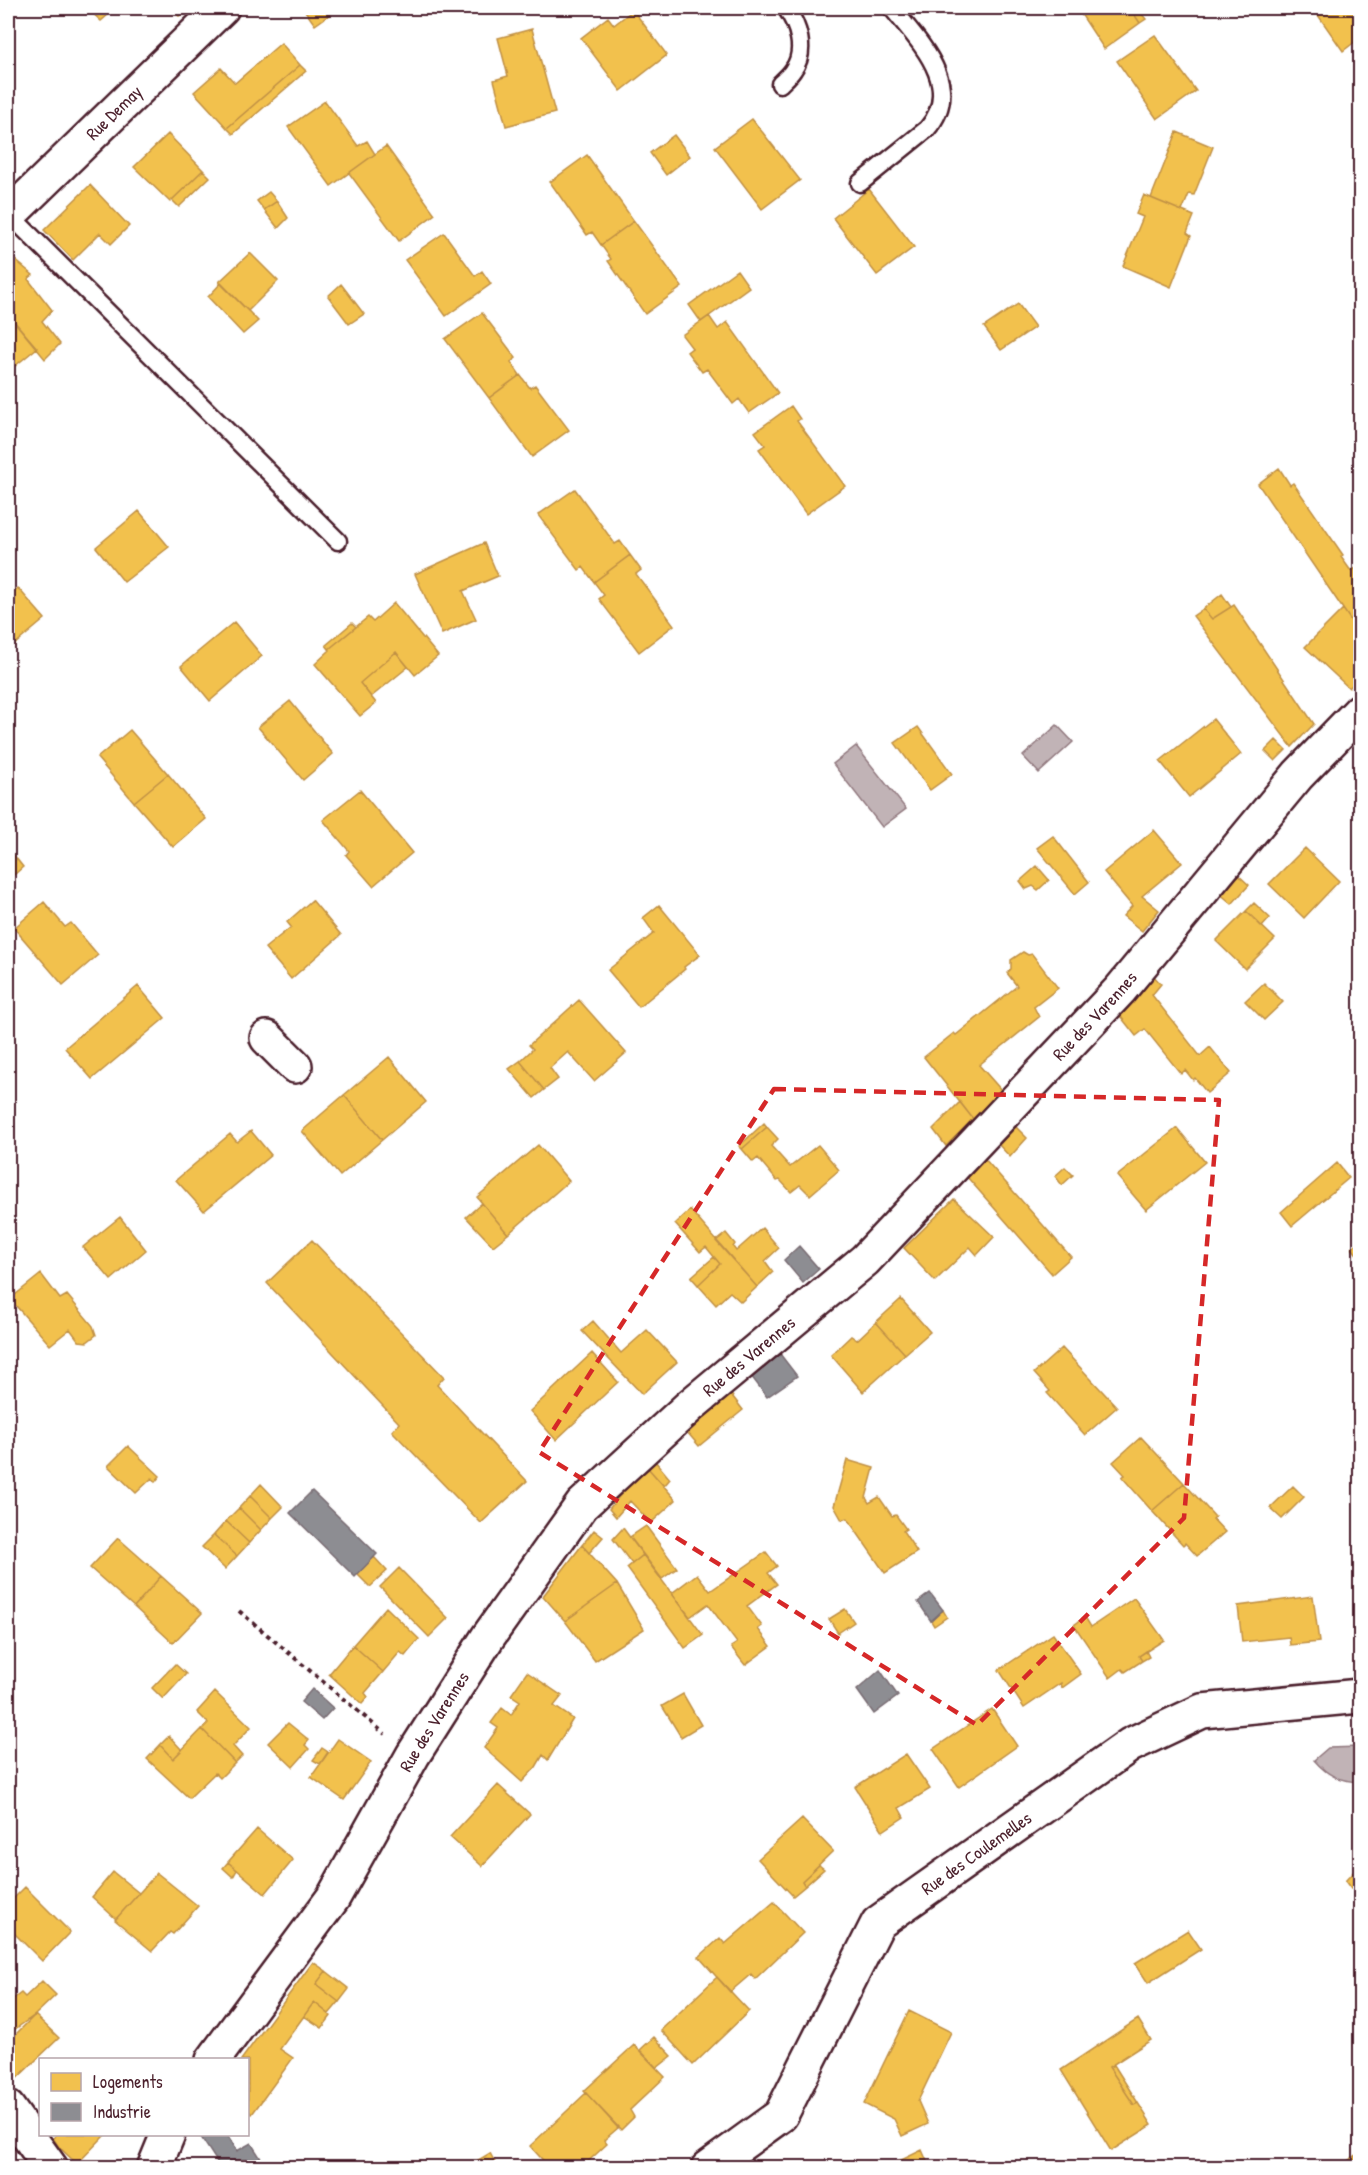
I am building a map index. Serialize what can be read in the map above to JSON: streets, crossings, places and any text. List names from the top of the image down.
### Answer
{
  "streets": {
    "street": ["Rue Demay", "Rue des Varennes", "Rue des Coulemelles"]
  },
  "legend": ["Logements", "Industrie"]
}
